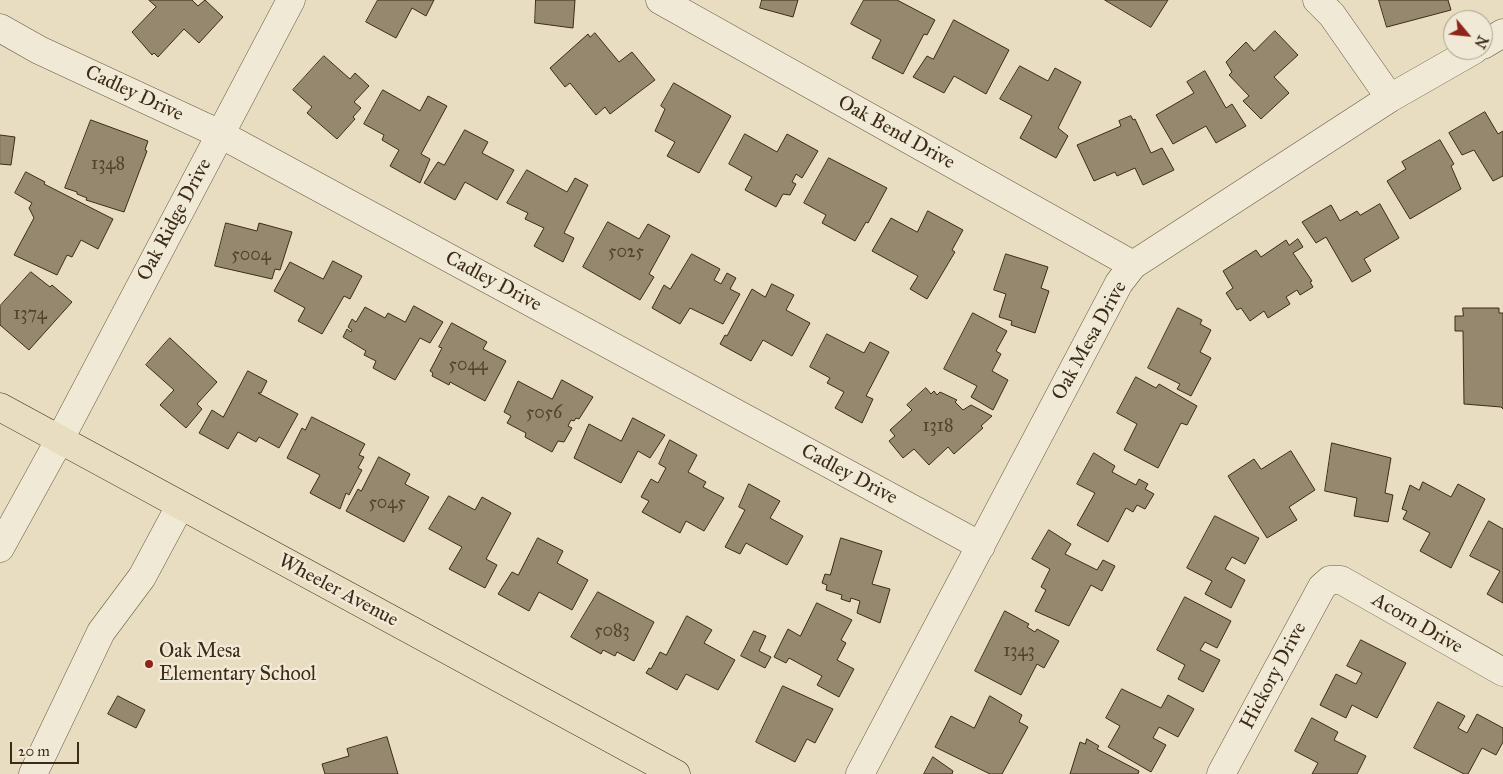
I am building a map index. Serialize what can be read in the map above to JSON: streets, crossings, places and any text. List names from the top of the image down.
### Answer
{
  "streets": {
    "main road": ["Wheeler Avenue"],
    "street": [
      "Cadley Drive",
      "Oak Bend Drive",
      "Oak Ridge Drive",
      "Oak Mesa Drive",
      "Acorn Drive",
      "Hickory Drive"
    ]
  },
  "crossings": [
    ["Cadley Drive", "Oak Ridge Drive"],
    ["Cadley Drive", "Oak Mesa Drive"],
    ["Oak Bend Drive", "Oak Mesa Drive"],
    ["Oak Ridge Drive", "Wheeler Avenue"],
    ["Acorn Drive", "Hickory Drive"]
  ],
  "places": ["Oak Mesa Elementary School"],
  "house_numbers": [
    "1348",
    "5025",
    "5004",
    "1374",
    "5044",
    "5056",
    "1318",
    "5045",
    "5083",
    "1343"
  ],
  "scale_bar": "20 m",
  "north": "bottom right"
}
